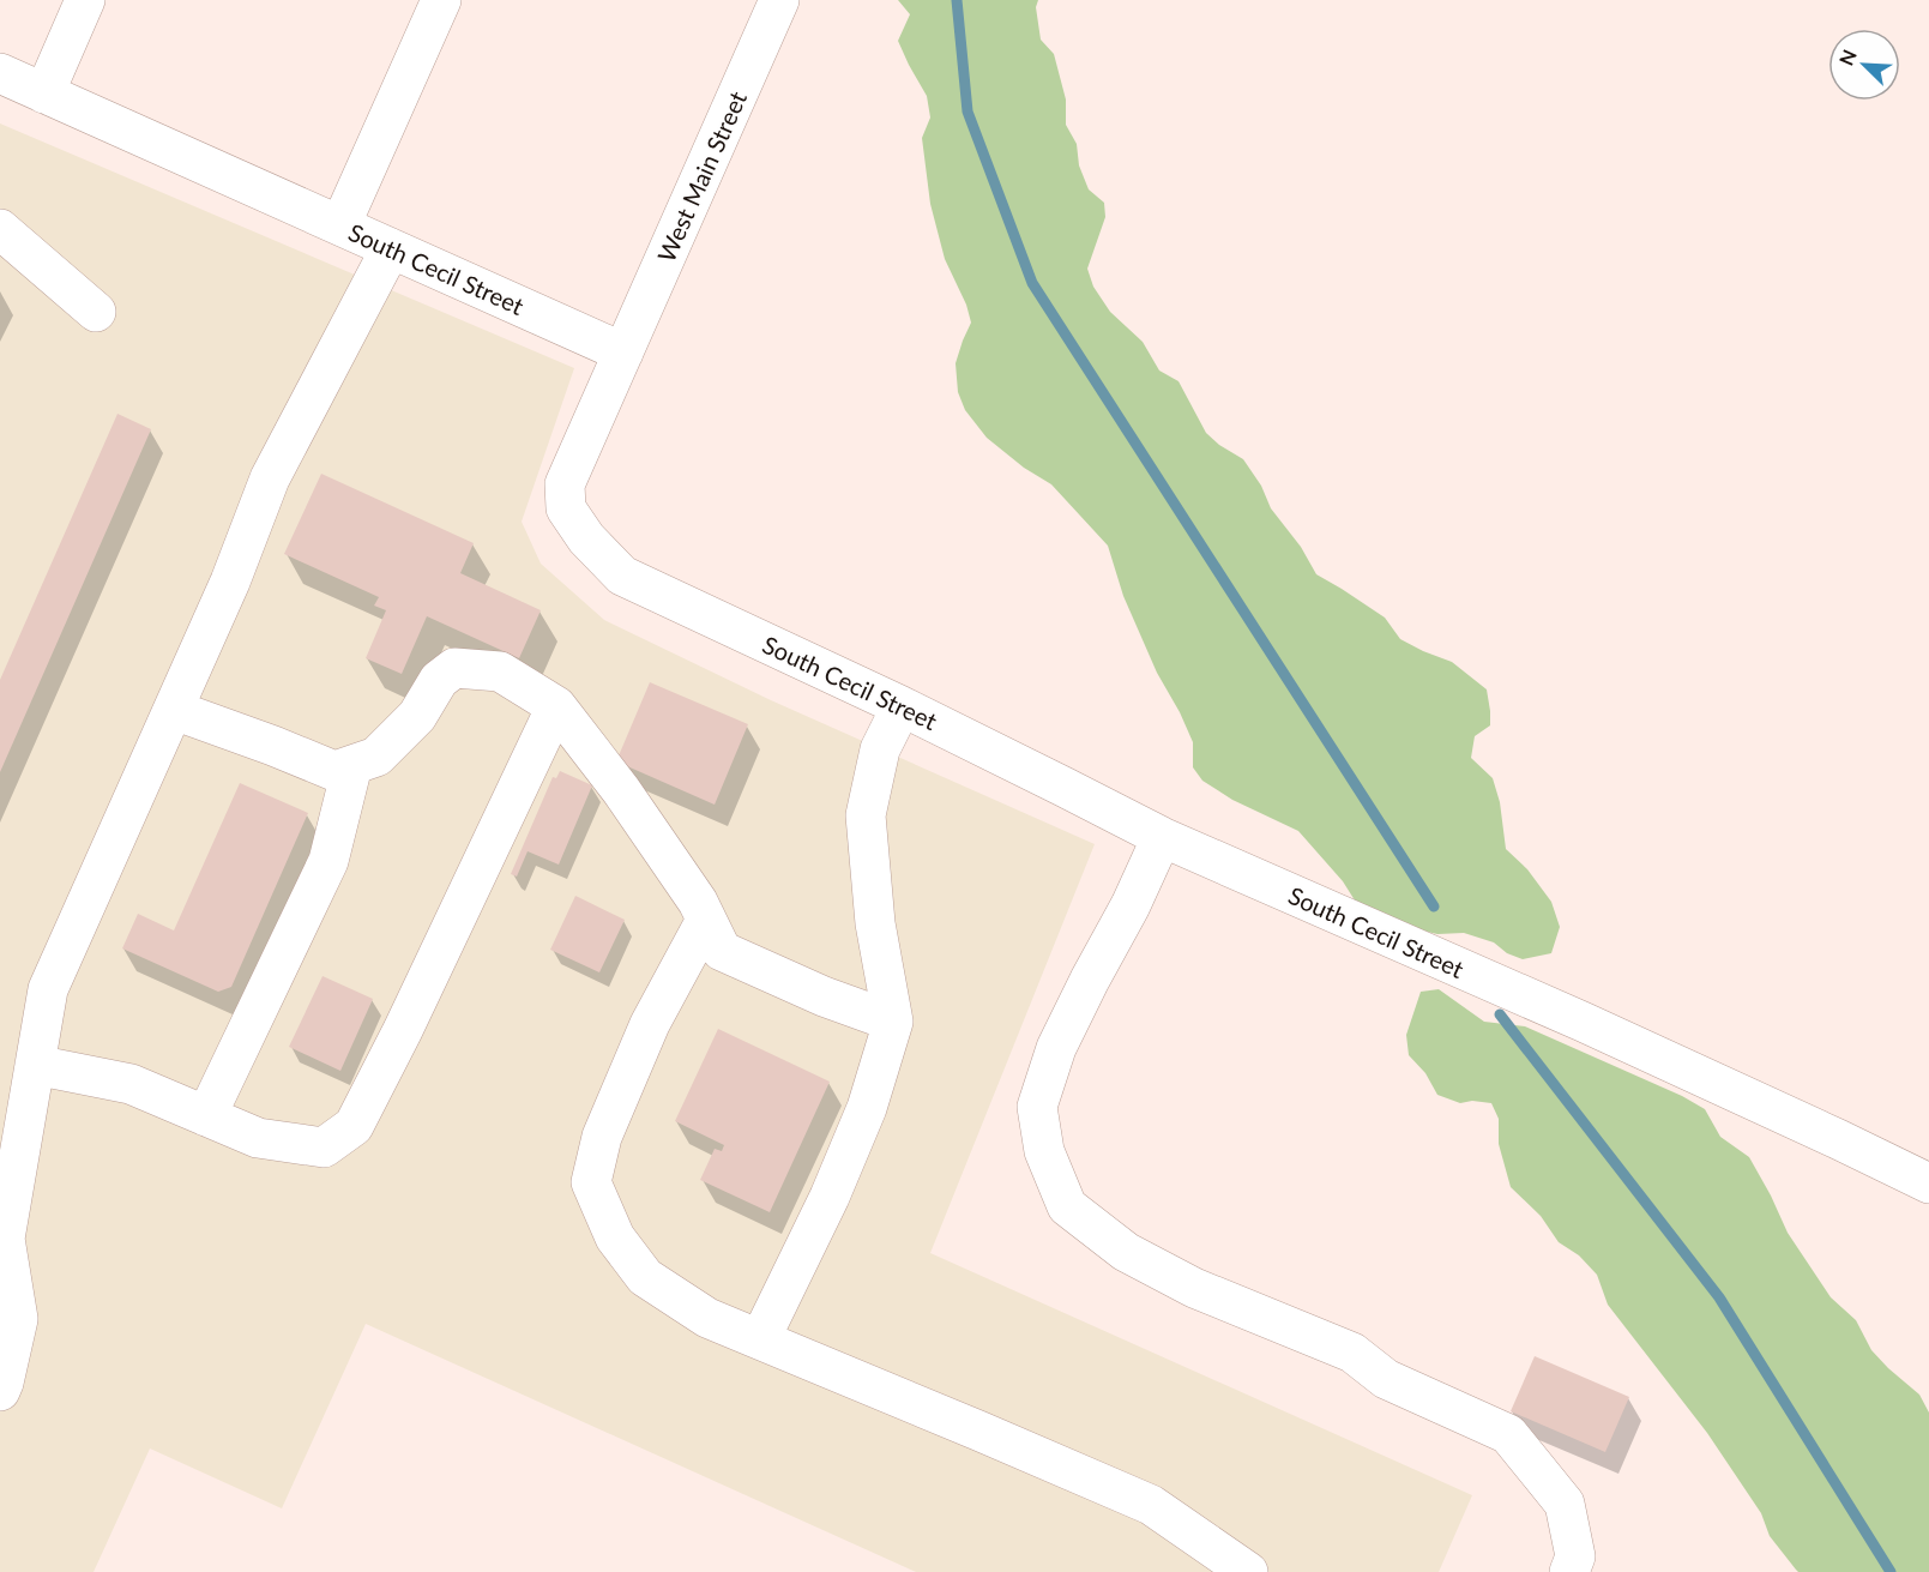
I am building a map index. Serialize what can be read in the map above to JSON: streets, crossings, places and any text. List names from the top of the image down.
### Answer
{
  "streets": {
    "street": ["West Main Street", "South Cecil Street"]
  },
  "crossings": [
    ["West Main Street", "South Cecil Street"]
  ],
  "north": "top left"
}
